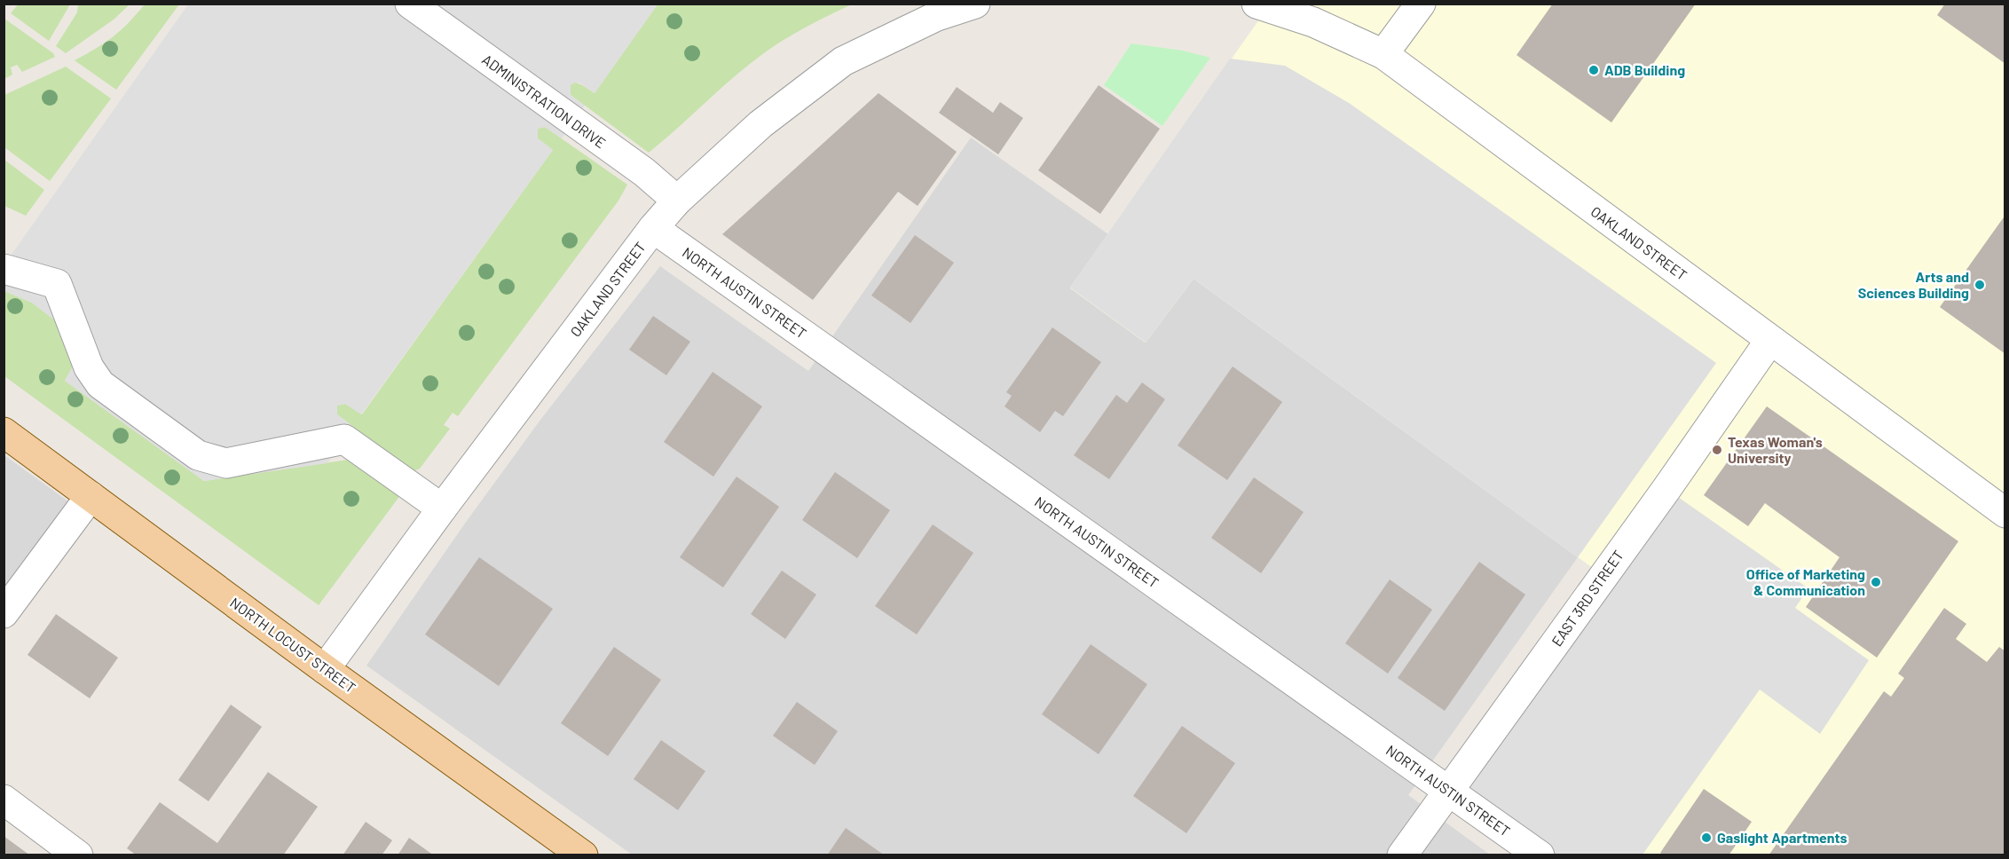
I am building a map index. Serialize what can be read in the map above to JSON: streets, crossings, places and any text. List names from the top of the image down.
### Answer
{
  "streets": {
    "main road": ["NORTH LOCUST STREET"],
    "street": [
      "ADMINISTRATION DRIVE",
      "OAKLAND STREET",
      "NORTH AUSTIN STREET",
      "EAST 3RD STREET"
    ]
  },
  "crossings": [
    ["ADMINISTRATION DRIVE", "OAKLAND STREET"],
    ["OAKLAND STREET", "NORTH AUSTIN STREET"],
    ["OAKLAND STREET", "EAST 3RD STREET"],
    ["OAKLAND STREET", "NORTH LOCUST STREET"],
    ["NORTH AUSTIN STREET", "EAST 3RD STREET"]
  ],
  "places": [
    "ADB Building",
    "Arts and Sciences Building",
    "Texas Woman's University",
    "Office of Marketing & Communication",
    "Gaslight Apartments"
  ]
}
